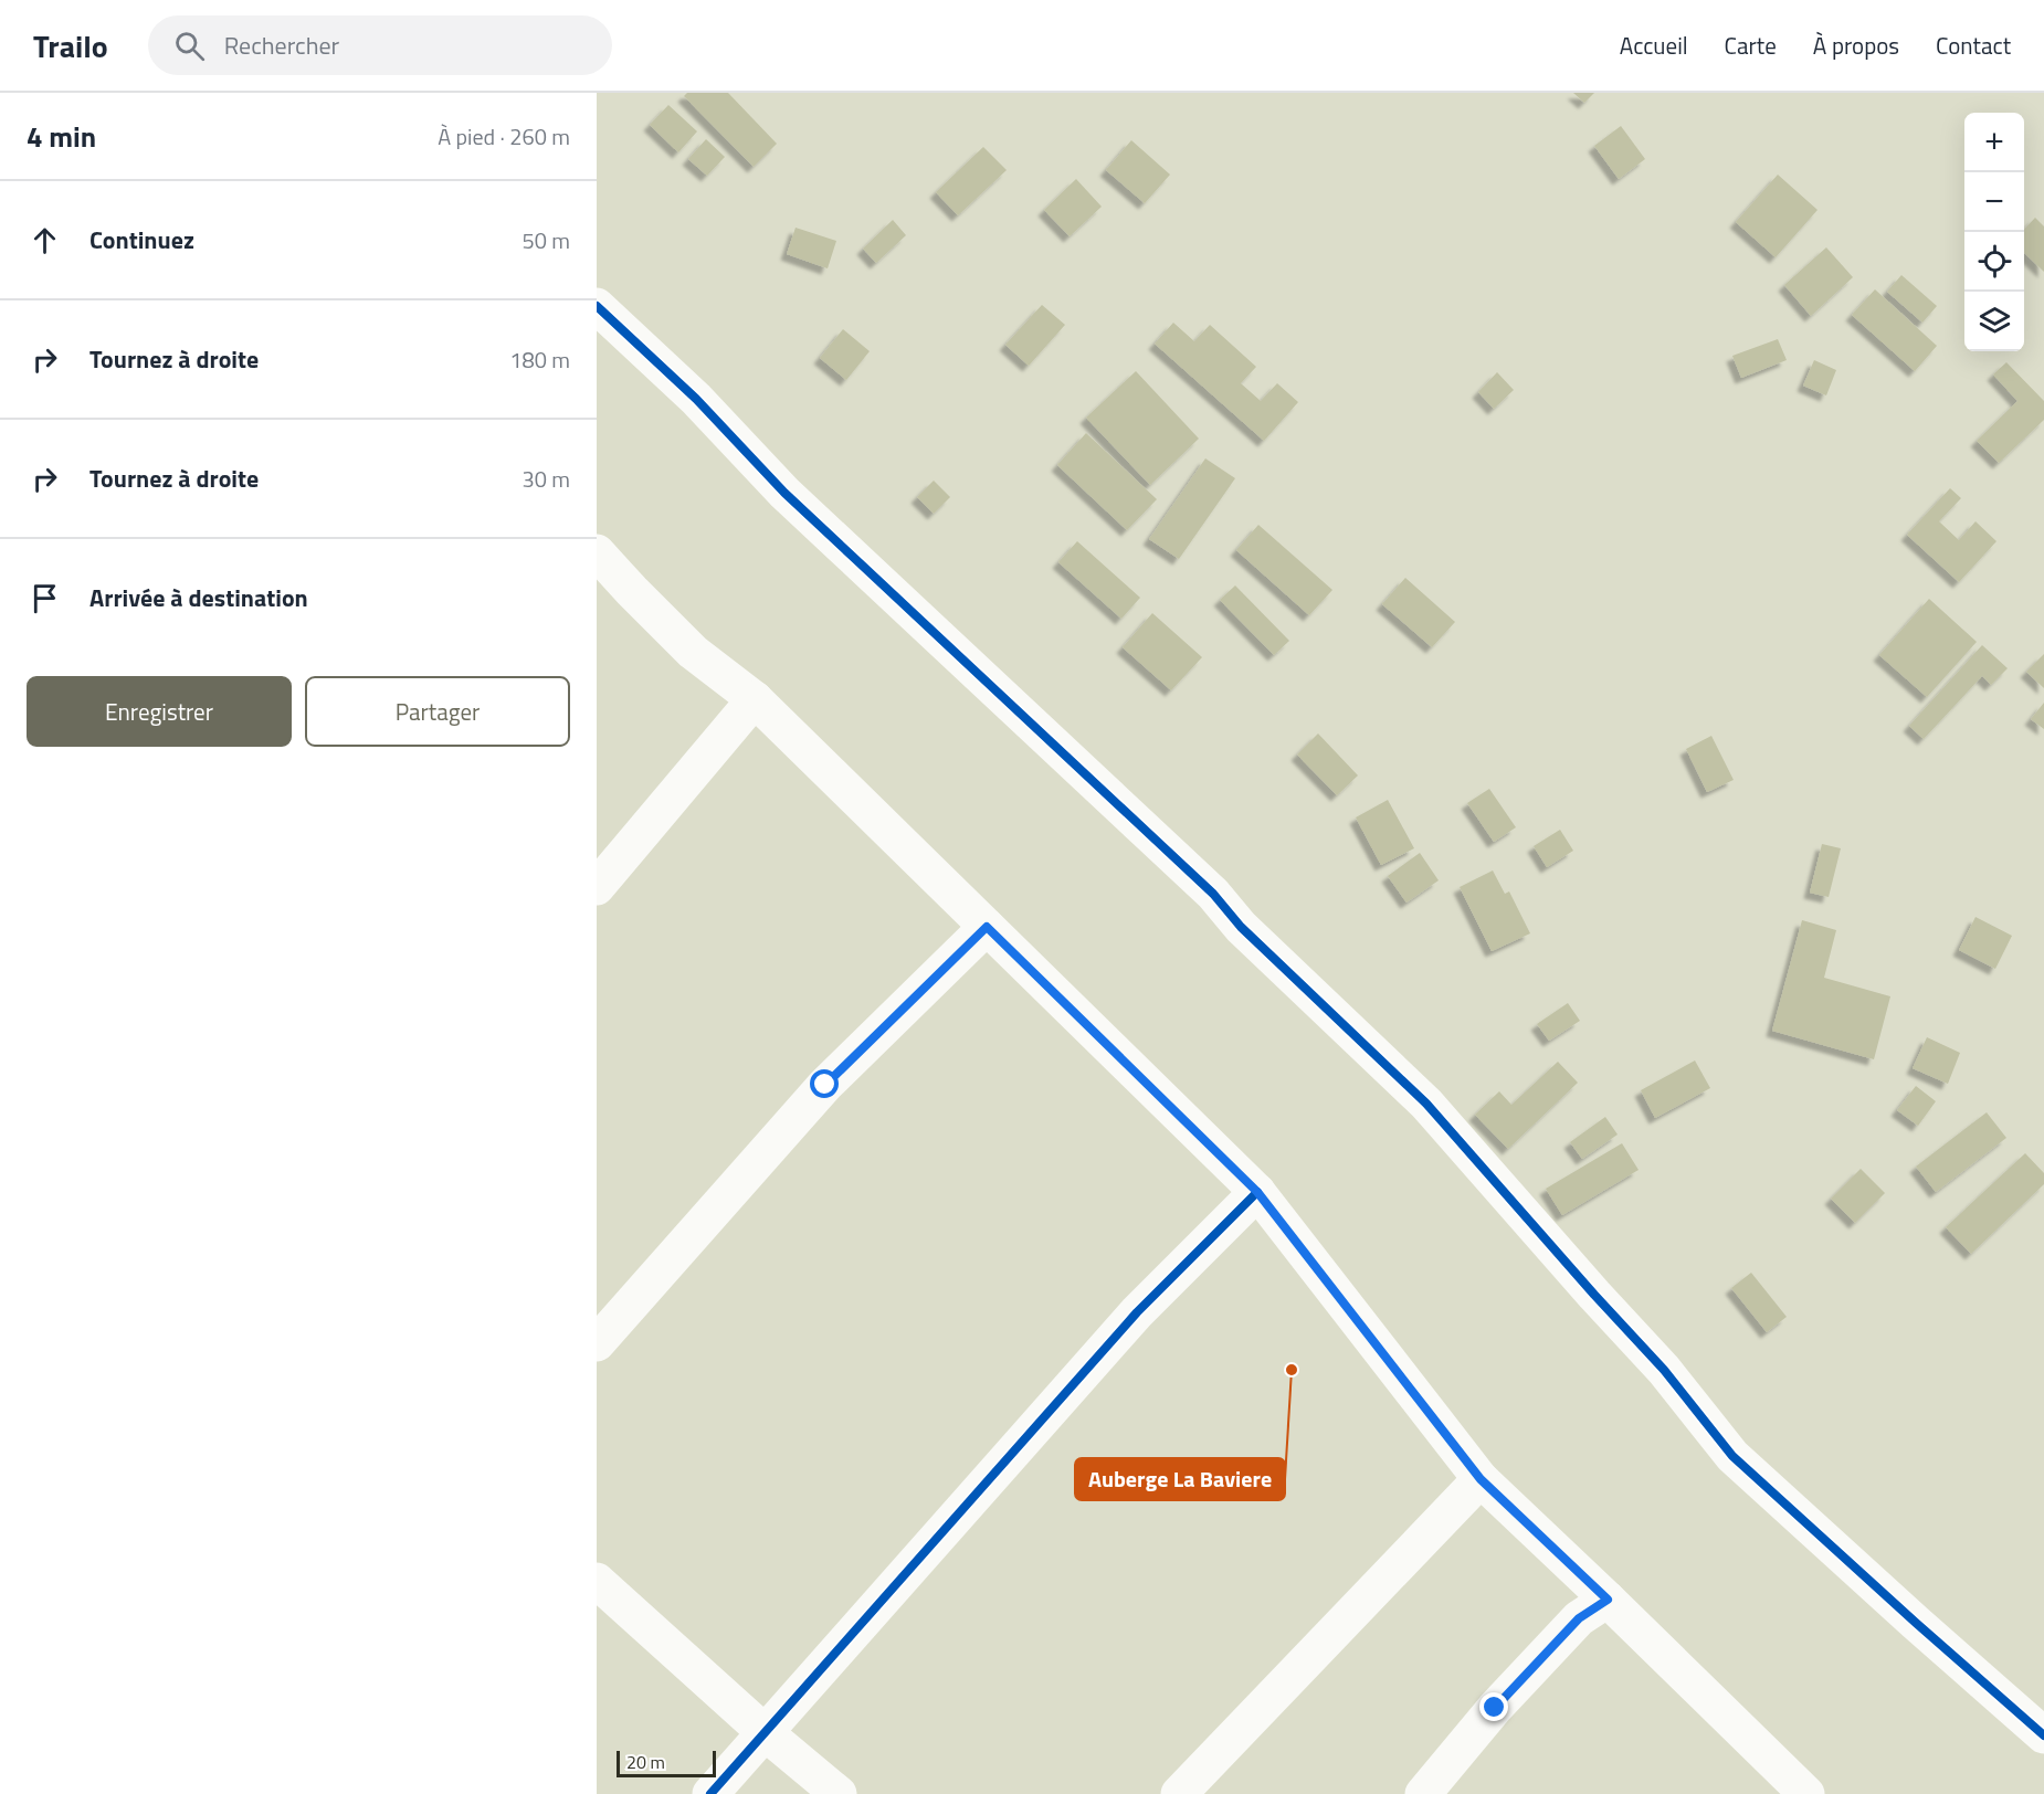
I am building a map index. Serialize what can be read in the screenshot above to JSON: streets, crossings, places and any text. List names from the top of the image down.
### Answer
{
  "places": ["Auberge La Baviere"],
  "scale_bar": "20 m",
  "page": {
    "header": "Trailo",
    "search": "Rechercher",
    "nav": [
      "Accueil",
      "Carte",
      "À propos",
      "Contact"
    ],
    "heading": ["4 min", "À pied · 260 m"],
    "map_buttons": ["+", "−"],
    "list": [
      ["Continuez", "50 m"],
      ["Tournez à droite", "180 m"],
      ["Tournez à droite", "30 m"],
      "Arrivée à destination"
    ],
    "buttons": ["Enregistrer", "Partager"],
    "scale": "20 m"
  }
}
